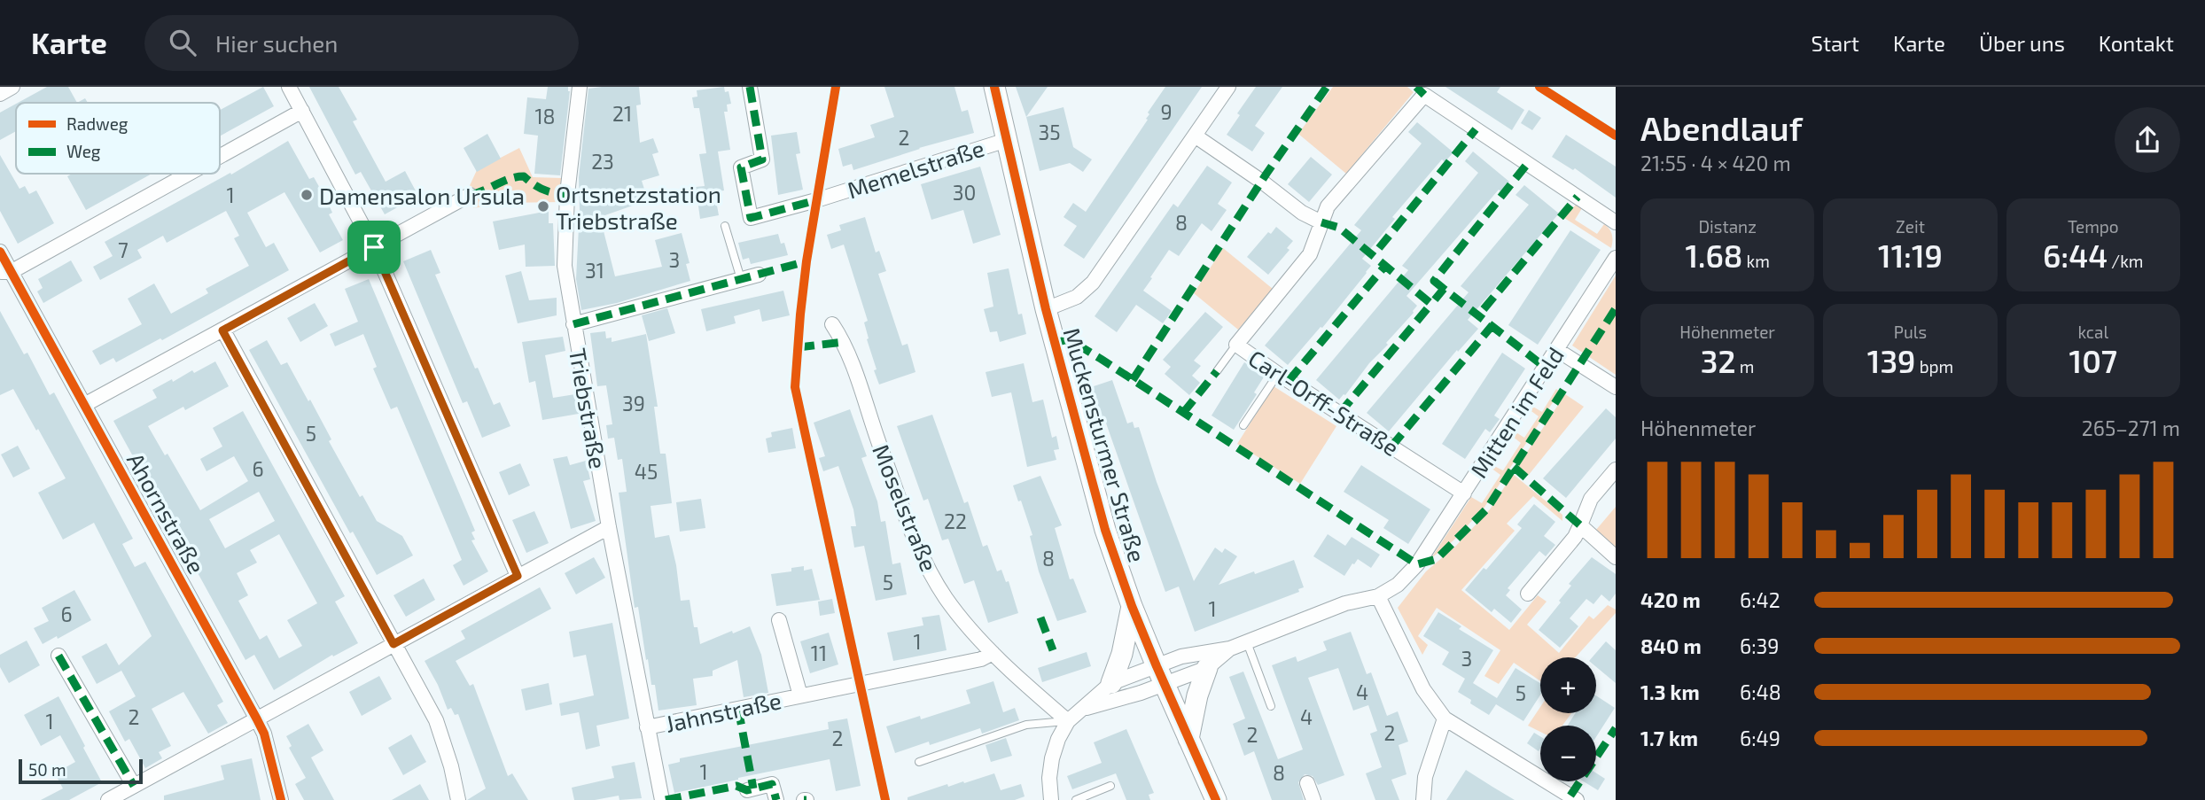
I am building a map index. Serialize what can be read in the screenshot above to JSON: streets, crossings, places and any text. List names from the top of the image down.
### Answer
{
  "streets": {
    "main road": ["Muckensturmer Straße"],
    "street": [
      "Memelstraße",
      "Carl-Orff-Straße",
      "Triebstraße",
      "Mitten im Feld",
      "Moselstraße",
      "Ahornstraße",
      "Jahnstraße"
    ]
  },
  "crossings": [
    ["Memelstraße", "Muckensturmer Straße"],
    ["Carl-Orff-Straße", "Mitten im Feld"],
    ["Triebstraße", "Jahnstraße"],
    ["Moselstraße", "Jahnstraße"]
  ],
  "places": ["Damensalon Ursula", "Ortsnetzstation Triebstraße"],
  "house_numbers": [
    "9",
    "21",
    "18",
    "35",
    "2",
    "23",
    "30",
    "1",
    "8",
    "7",
    "3",
    "31",
    "39",
    "5",
    "6",
    "45",
    "22",
    "8",
    "5",
    "1",
    "6",
    "1",
    "11",
    "3",
    "4",
    "5",
    "2",
    "4",
    "1",
    "2",
    "2",
    "2",
    "1",
    "8"
  ],
  "legend": ["Radweg", "Weg"],
  "scale_bar": "50 m",
  "page": {
    "header": "Karte",
    "search": "Hier suchen",
    "nav": [
      "Start",
      "Karte",
      "Über uns",
      "Kontakt"
    ],
    "heading": ["Abendlauf", "21:55 · 4 × 420 m"],
    "stats": [
      ["Distanz", "1.68 km"],
      ["Zeit", "11:19"],
      ["Tempo", "6:44 /km"],
      ["Höhenmeter", "32 m"],
      ["Puls", "139 bpm"],
      ["kcal", "107"]
    ],
    "chart": ["Höhenmeter", "265–271 m"],
    "list": [
      {
        "name": "420 m",
        "note": "6:42"
      },
      {
        "name": "840 m",
        "note": "6:39"
      },
      {
        "name": "1.3 km",
        "note": "6:48"
      },
      {
        "name": "1.7 km",
        "note": "6:49"
      }
    ],
    "map_buttons": ["+", "−"],
    "scale": "50 m"
  }
}
